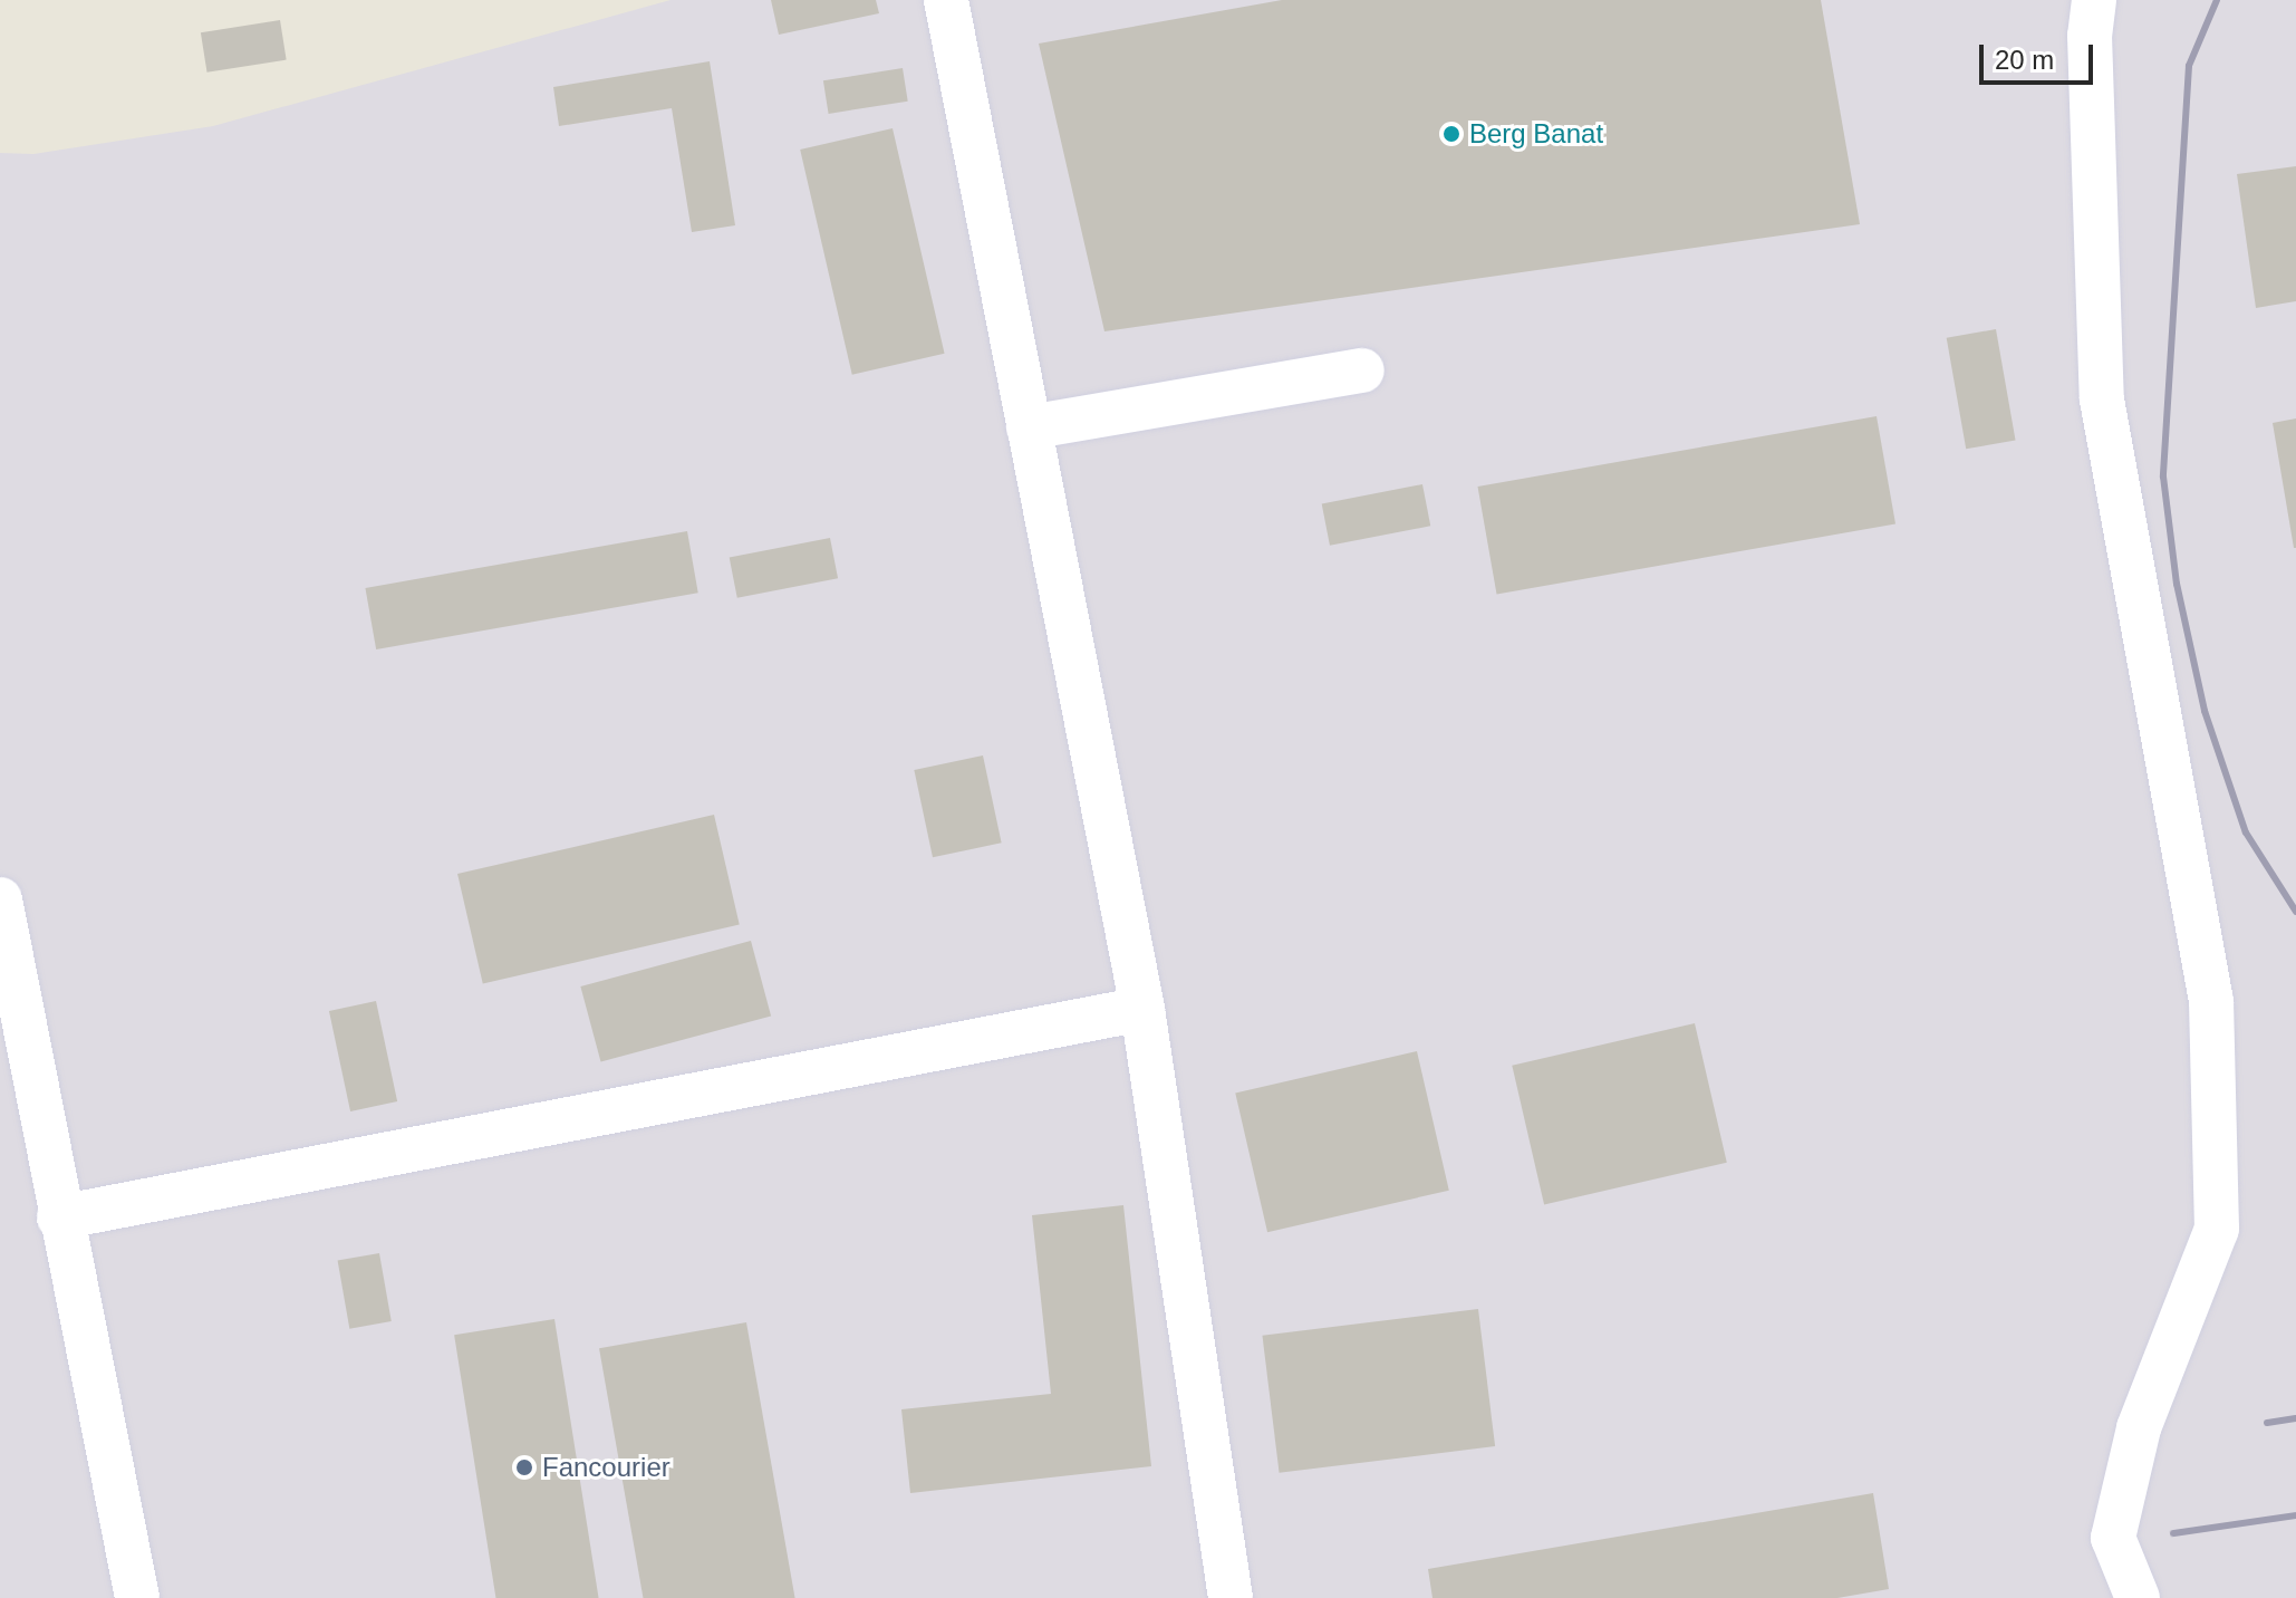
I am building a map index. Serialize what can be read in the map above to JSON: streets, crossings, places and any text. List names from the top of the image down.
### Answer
{
  "places": ["Berg Banat", "Fancourier"],
  "scale_bar": "20 m"
}
